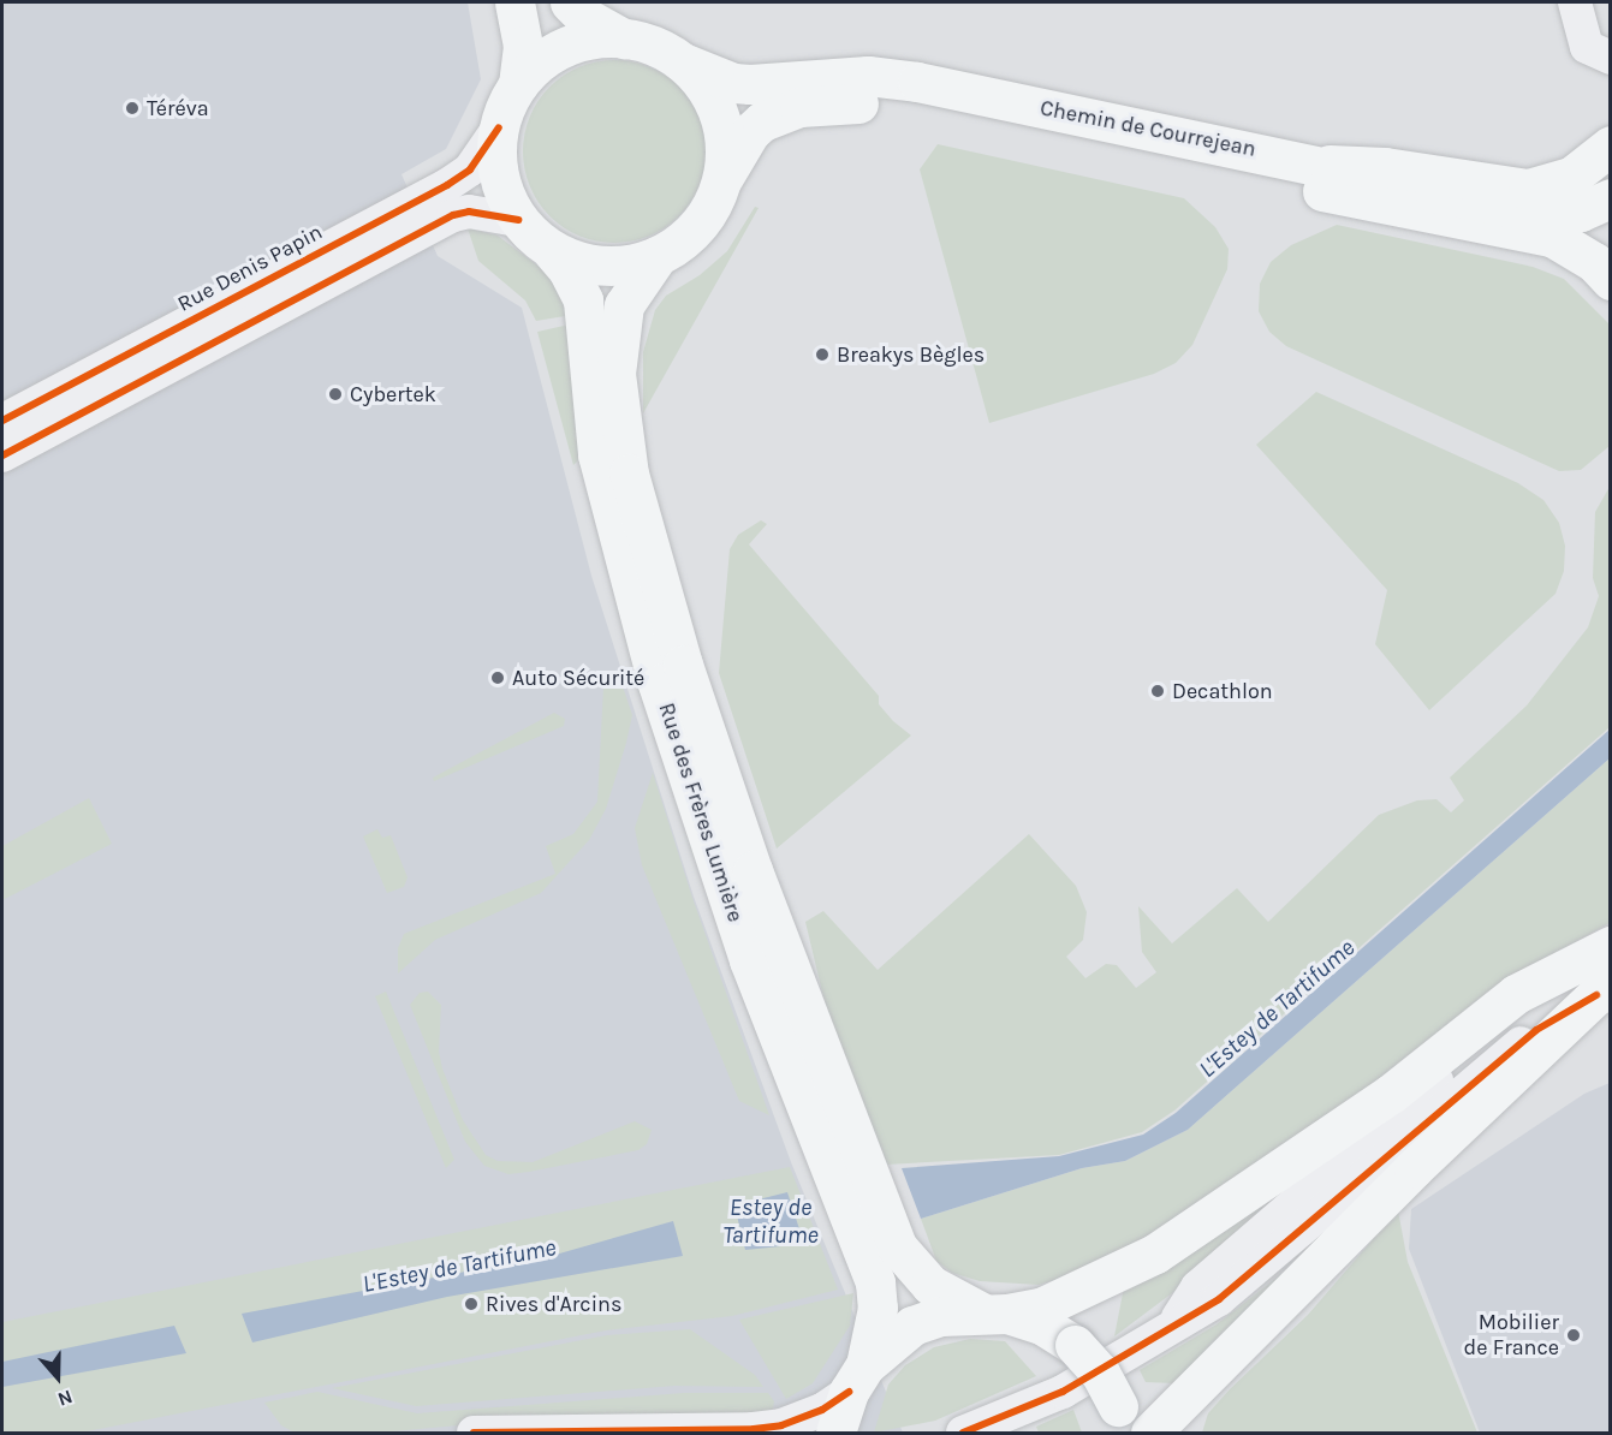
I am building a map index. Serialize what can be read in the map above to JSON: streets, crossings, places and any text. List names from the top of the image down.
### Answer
{
  "streets": {
    "main road": ["Chemin de Courrejean", "Rue des Frères Lumière"],
    "street": ["Rue Denis Papin"]
  },
  "crossings": [
    ["Chemin de Courrejean", "Rue Denis Papin"],
    ["Chemin de Courrejean", "Rue des Frères Lumière"],
    ["Rue Denis Papin", "Rue des Frères Lumière"]
  ],
  "water": ["L'Estey de Tartifume", "Estey de Tartifume"],
  "places": [
    "Téréva",
    "Breakys Bègles",
    "Cybertek",
    "Auto Sécurité",
    "Decathlon",
    "Rives d'Arcins",
    "Mobilier de France"
  ],
  "north": "bottom"
}
